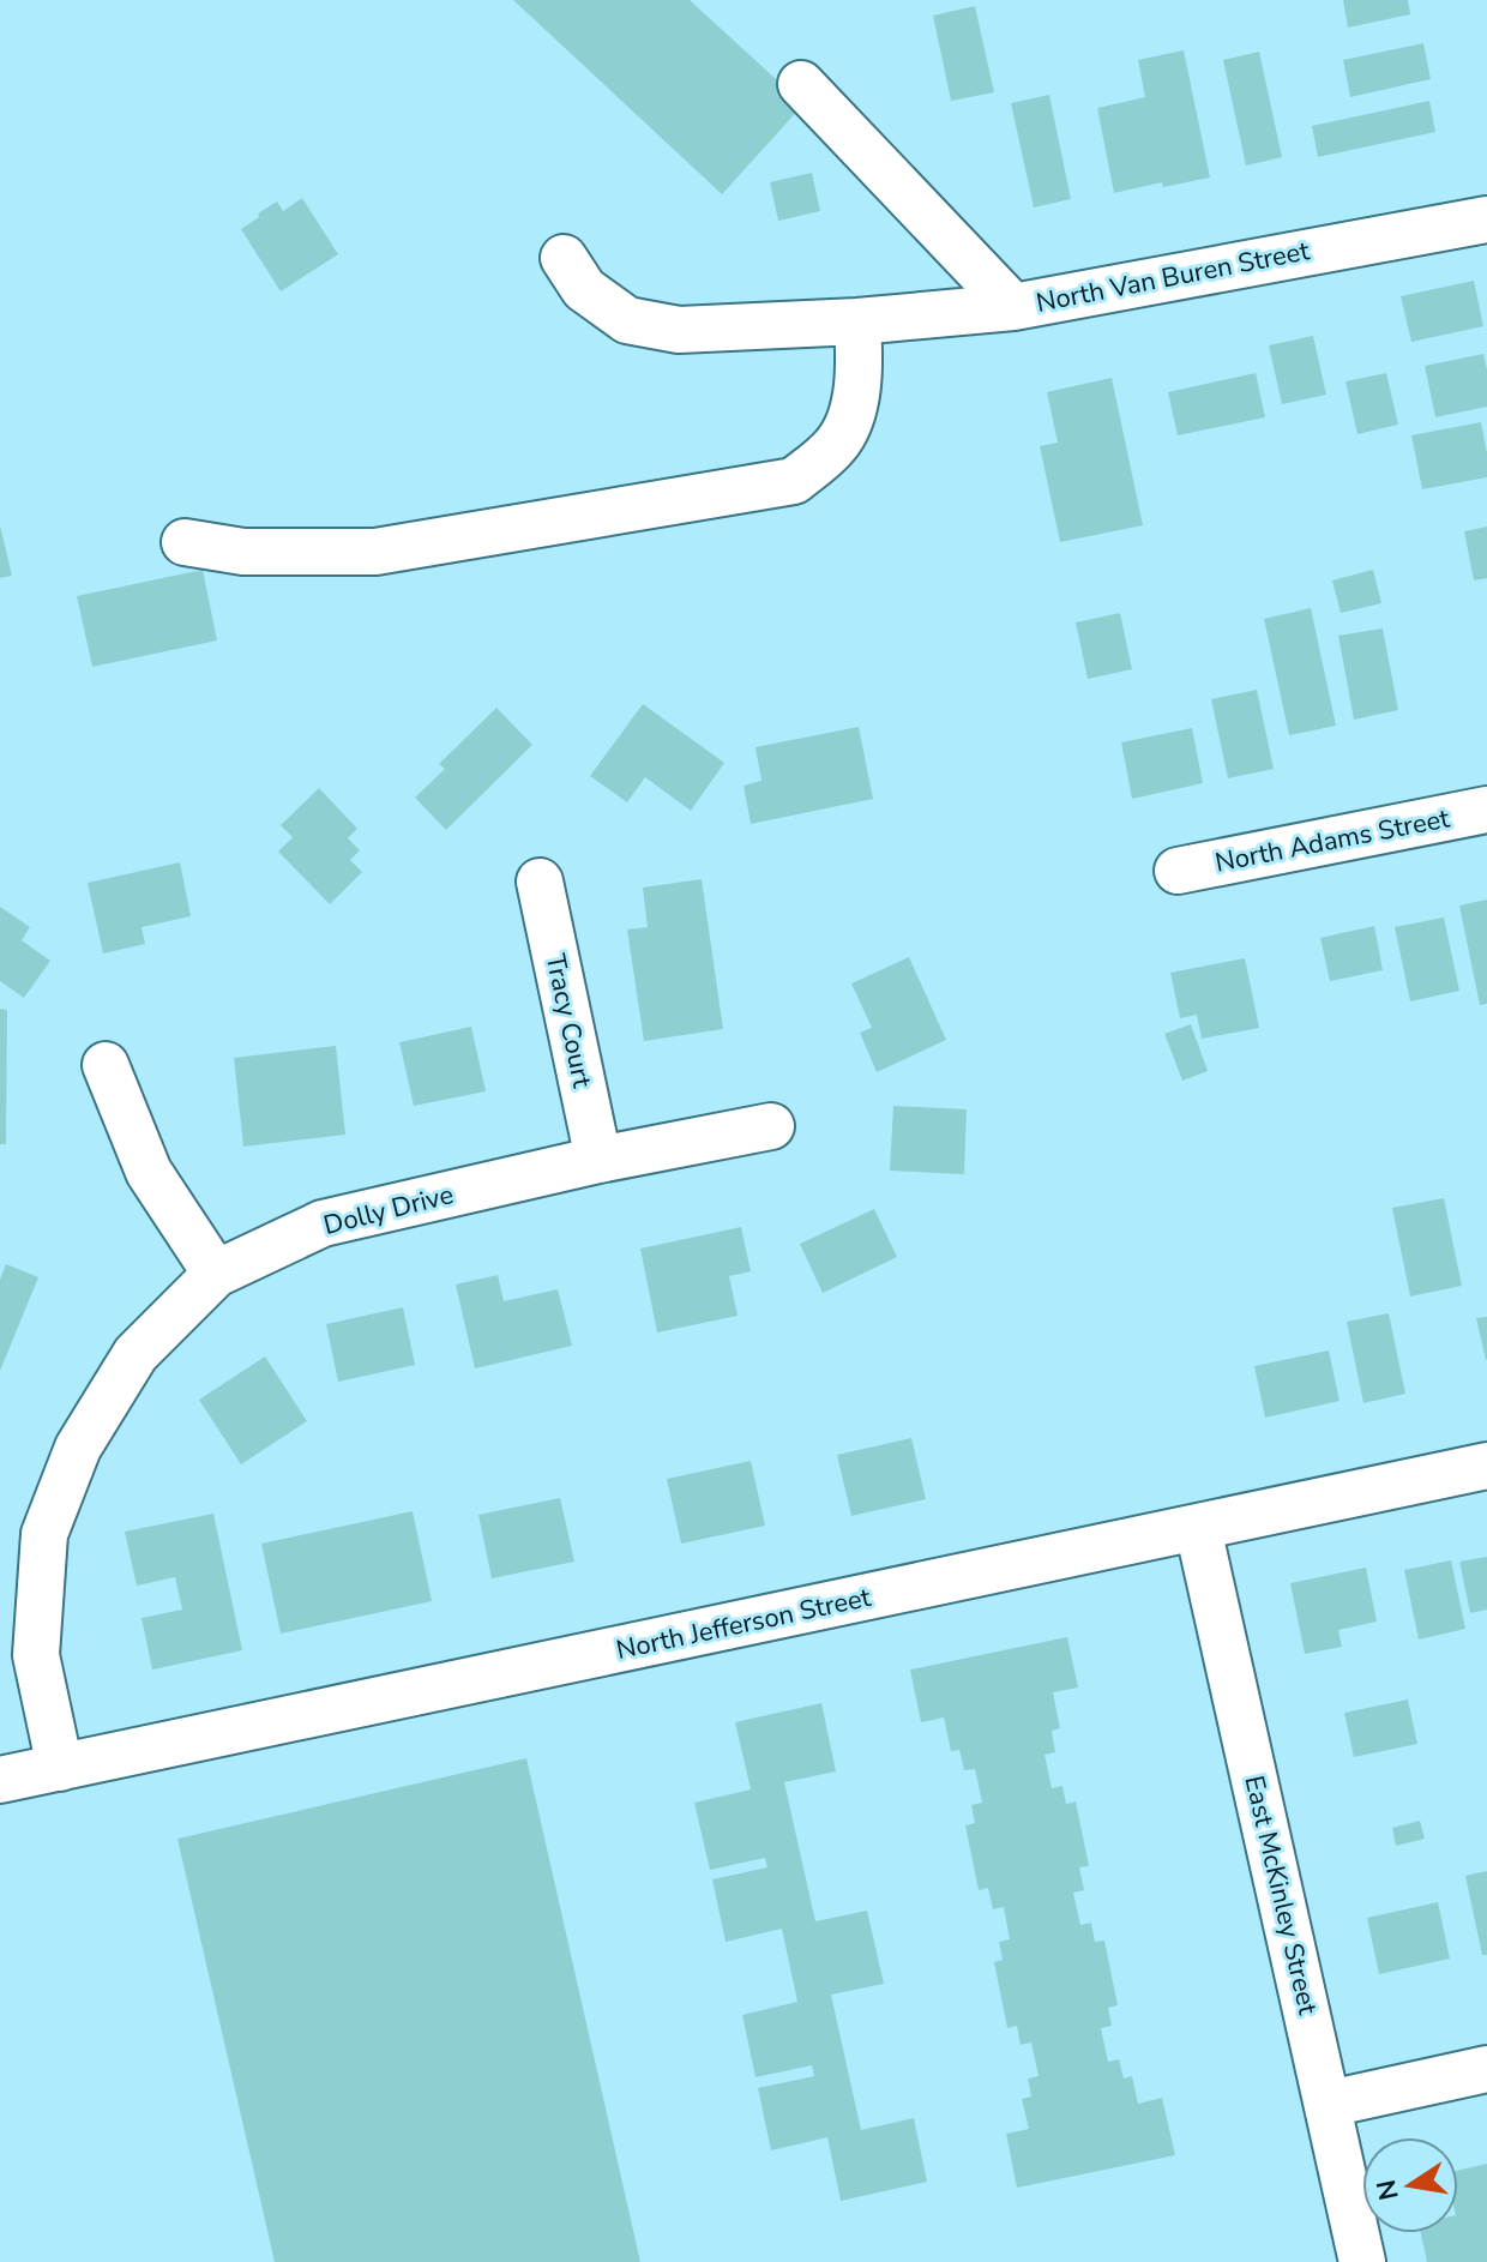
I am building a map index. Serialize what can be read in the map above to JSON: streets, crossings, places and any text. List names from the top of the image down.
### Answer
{
  "streets": {
    "street": [
      "North Van Buren Street",
      "North Adams Street",
      "Tracy Court",
      "Dolly Drive",
      "North Jefferson Street",
      "East McKinley Street"
    ]
  },
  "crossings": [
    ["Tracy Court", "Dolly Drive"],
    ["Dolly Drive", "North Jefferson Street"],
    ["North Jefferson Street", "East McKinley Street"]
  ],
  "north": "left"
}
